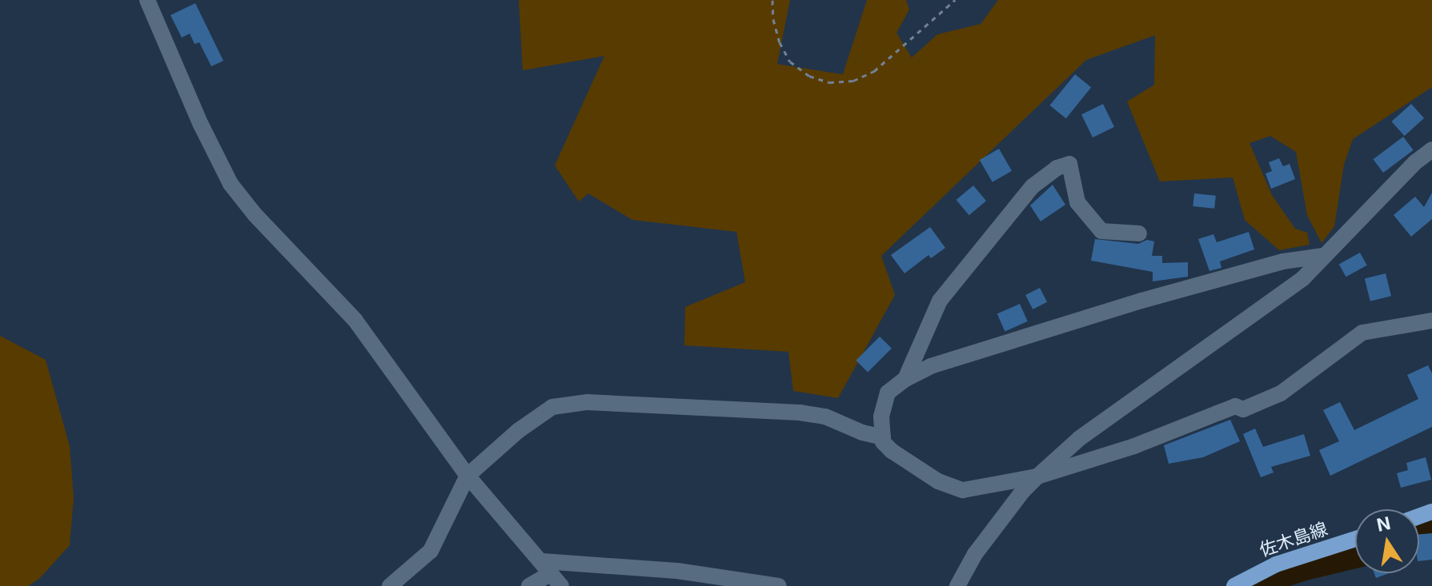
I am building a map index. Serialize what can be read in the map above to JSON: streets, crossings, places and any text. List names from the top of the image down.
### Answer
{
  "streets": {
    "main road": ["佐木島線"]
  },
  "north": "top"
}
